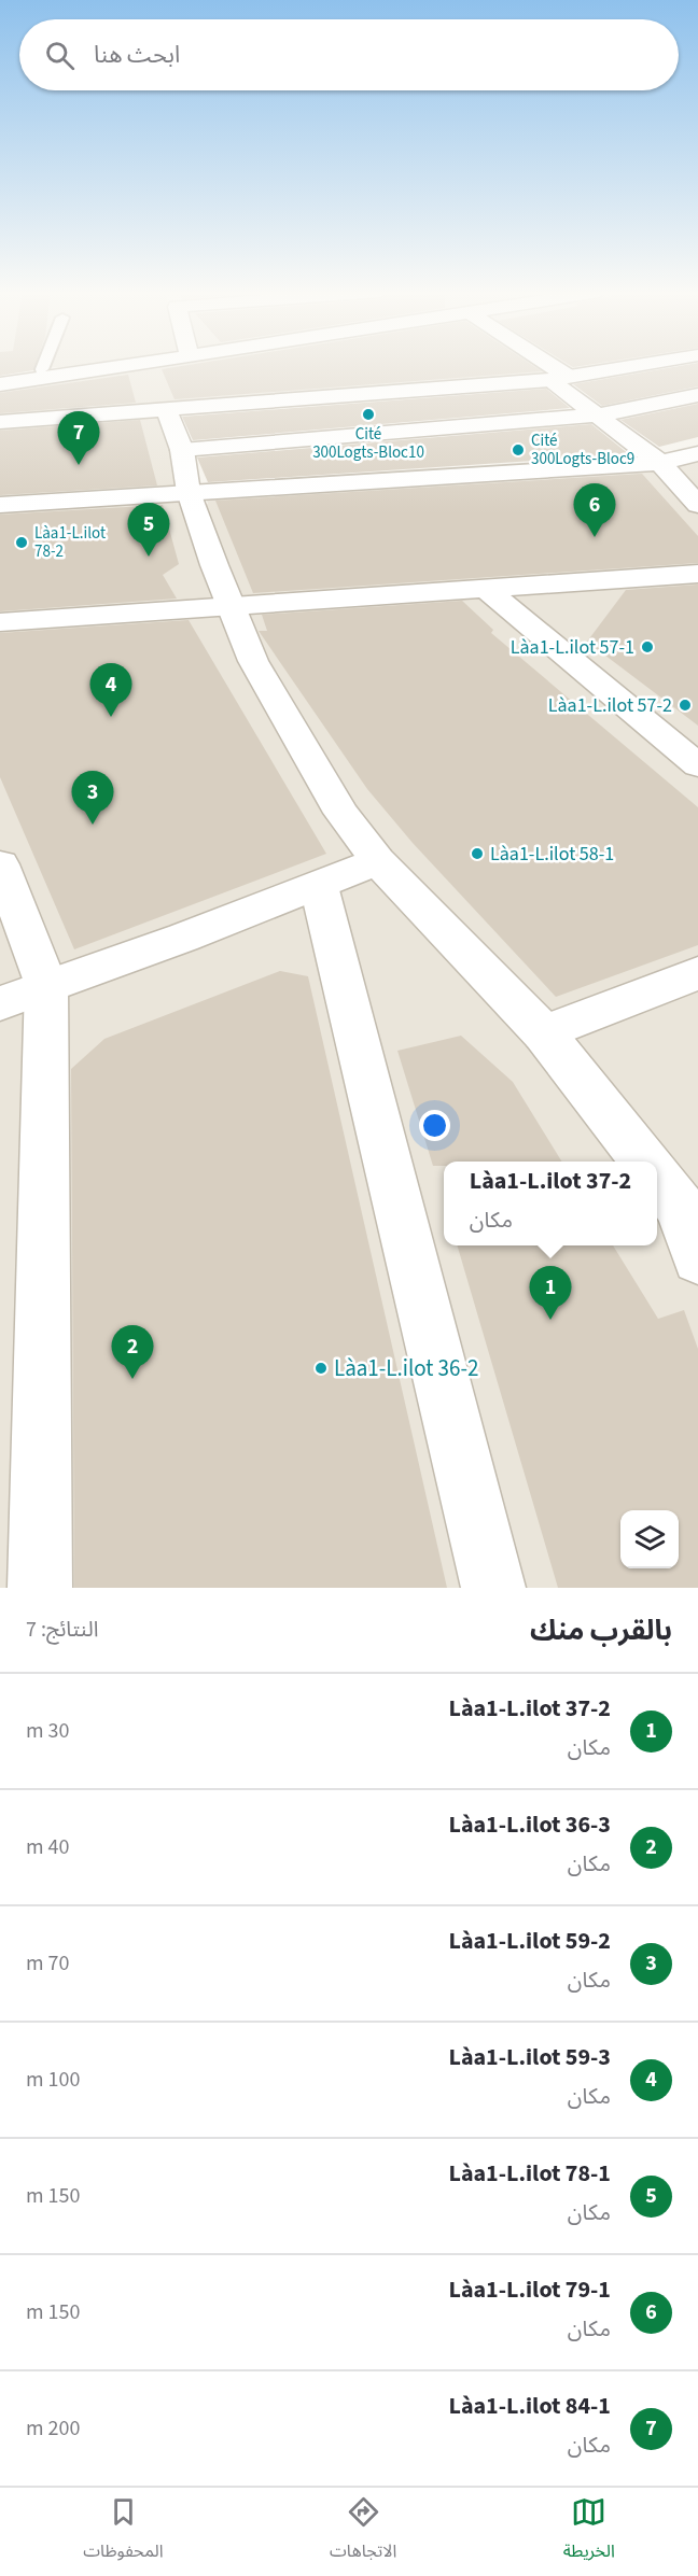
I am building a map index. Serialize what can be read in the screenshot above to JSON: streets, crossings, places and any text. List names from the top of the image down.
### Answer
{
  "places": [
    "Cité 300Logts-Bloc10",
    "Cité 300Logts-Bloc9",
    "Làa1-L.ilot 78-2",
    "Làa1-L.ilot 57-1",
    "Làa1-L.ilot 57-2",
    "Làa1-L.ilot 58-1",
    "Làa1-L.ilot 36-2"
  ],
  "page": {
    "search": "ابحث هنا",
    "pins": [
      "7",
      "6",
      "5",
      "4",
      "3",
      "1",
      "2"
    ],
    "popup": ["Làa1-L.ilot 37-2", "مكان"],
    "heading": ["بالقرب منك", "النتائج: 7"],
    "list": [
      {
        "mark": "1",
        "name": "Làa1-L.ilot 37-2",
        "note": "مكان",
        "value": "30 m"
      },
      {
        "mark": "2",
        "name": "Làa1-L.ilot 36-3",
        "note": "مكان",
        "value": "40 m"
      },
      {
        "mark": "3",
        "name": "Làa1-L.ilot 59-2",
        "note": "مكان",
        "value": "70 m"
      },
      {
        "mark": "4",
        "name": "Làa1-L.ilot 59-3",
        "note": "مكان",
        "value": "100 m"
      },
      {
        "mark": "5",
        "name": "Làa1-L.ilot 78-1",
        "note": "مكان",
        "value": "150 m"
      },
      {
        "mark": "6",
        "name": "Làa1-L.ilot 79-1",
        "note": "مكان",
        "value": "150 m"
      },
      {
        "mark": "7",
        "name": "Làa1-L.ilot 84-1",
        "note": "مكان",
        "value": "200 m"
      }
    ],
    "nav": ["الخريطة", "الاتجاهات", "المحفوظات"]
  }
}
